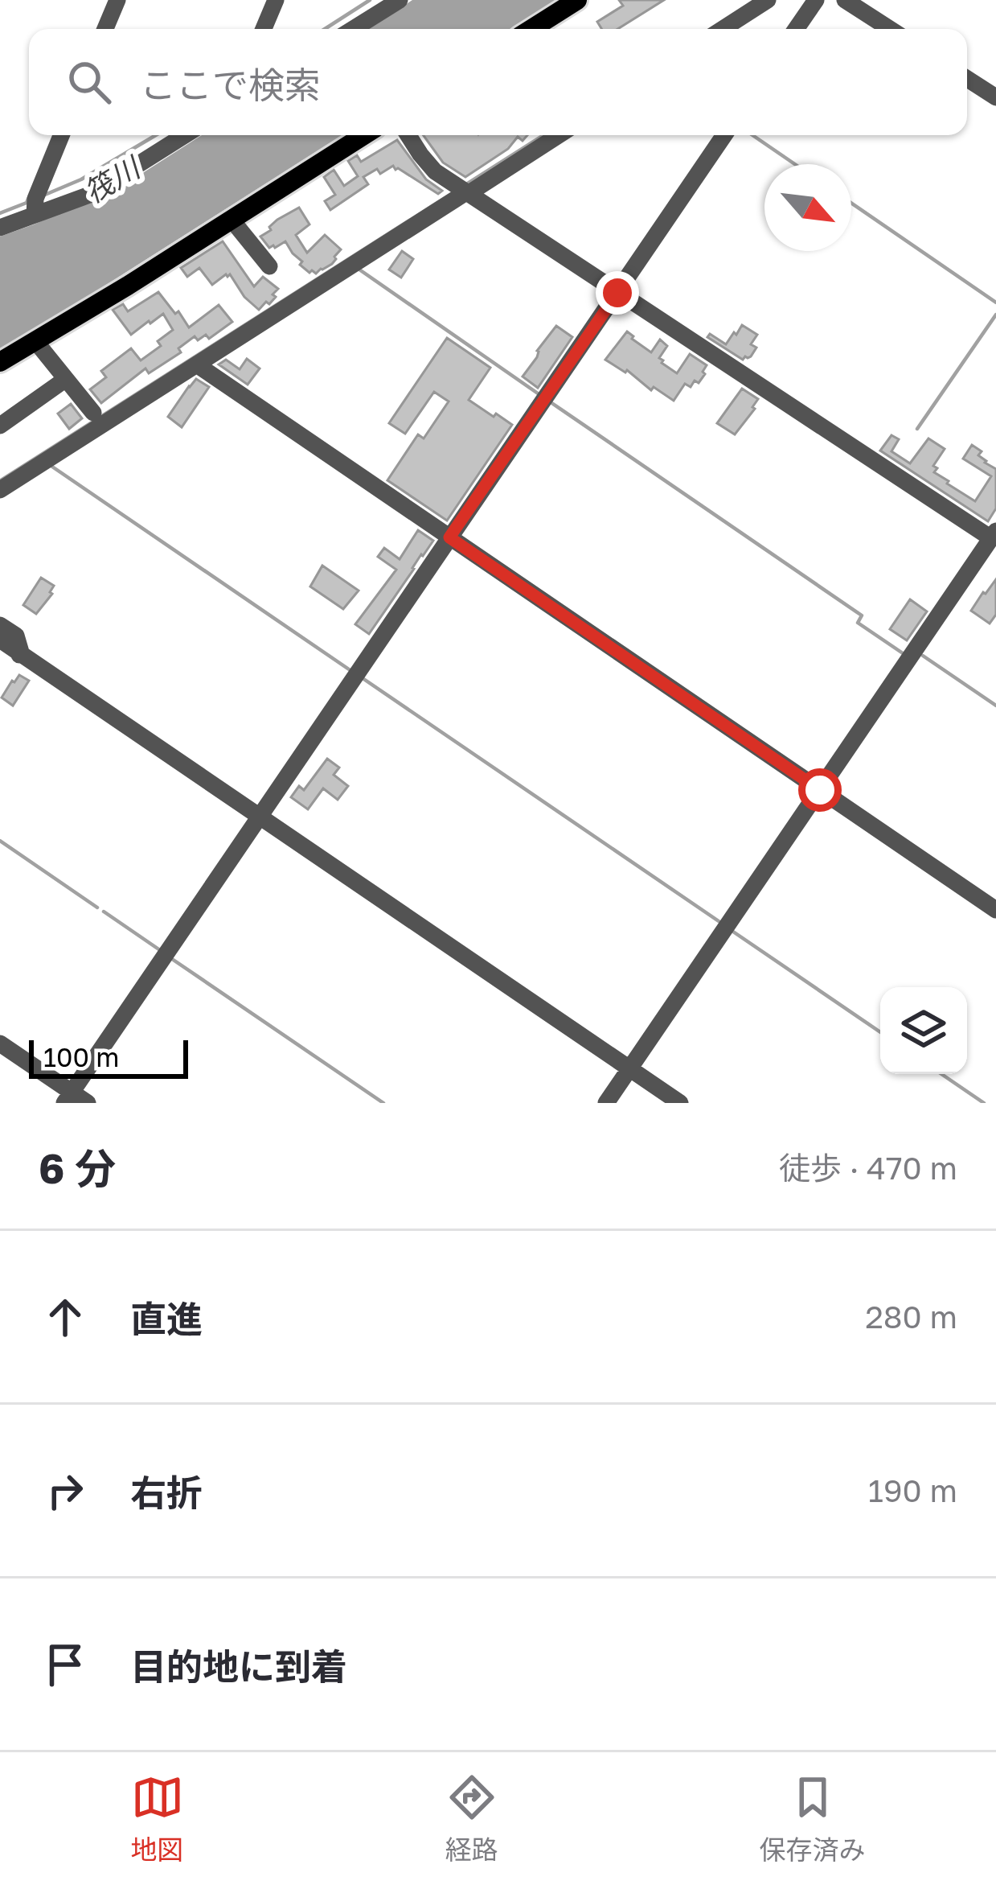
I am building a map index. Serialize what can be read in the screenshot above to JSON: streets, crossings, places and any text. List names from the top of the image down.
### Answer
{
  "water": ["筏川"],
  "scale_bar": "100 m",
  "north": "bottom right",
  "page": {
    "search": "ここで検索",
    "scale": "100 m",
    "heading": ["6 分", "徒歩 · 470 m"],
    "list": [
      ["直進", "280 m"],
      ["右折", "190 m"],
      "目的地に到着"
    ],
    "nav": ["地図", "経路", "保存済み"]
  }
}
